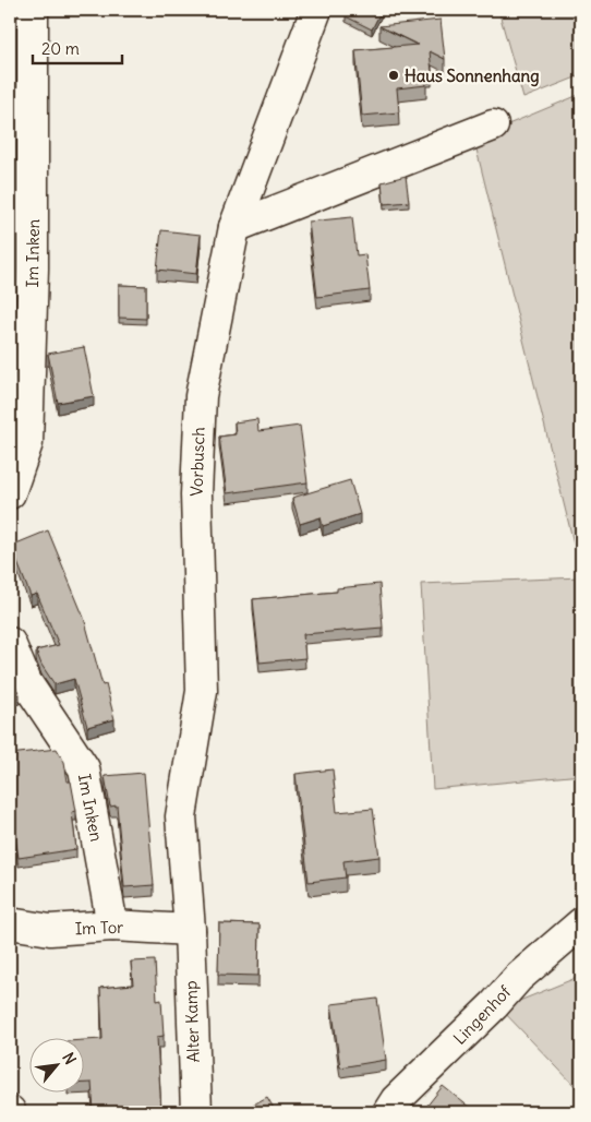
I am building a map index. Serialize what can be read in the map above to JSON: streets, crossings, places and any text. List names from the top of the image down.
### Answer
{
  "streets": {
    "street": [
      "Im Inken",
      "Vorbusch",
      "Im Tor",
      "Lingenhof",
      "Alter Kamp"
    ]
  },
  "crossings": [
    ["Im Inken", "Im Tor"],
    ["Vorbusch", "Im Tor"],
    ["Vorbusch", "Alter Kamp"],
    ["Im Tor", "Alter Kamp"]
  ],
  "places": ["Haus Sonnenhang"],
  "scale_bar": "20 m",
  "north": "top right"
}
